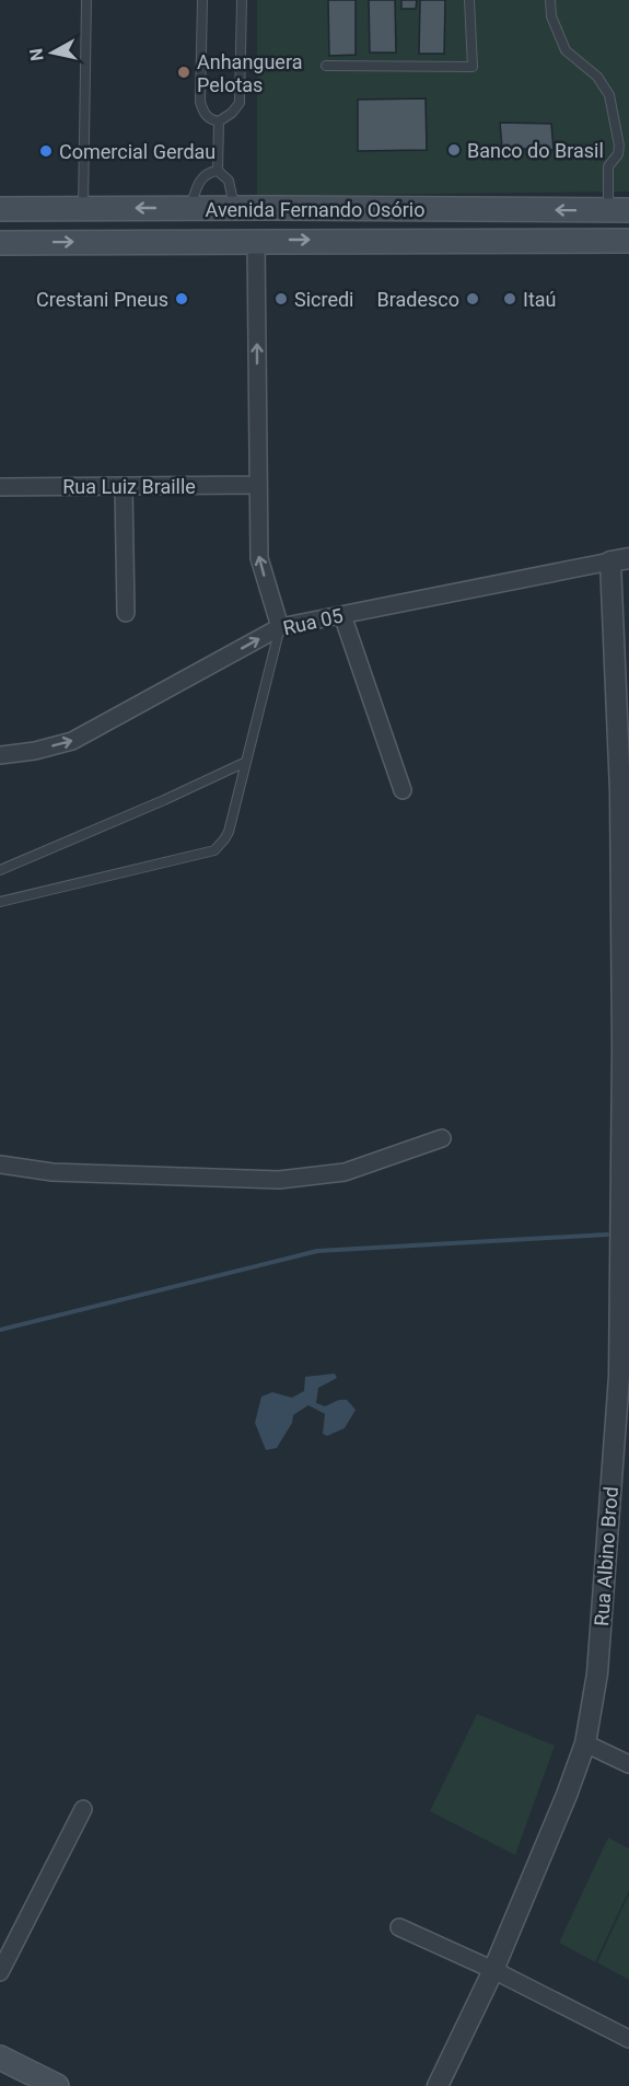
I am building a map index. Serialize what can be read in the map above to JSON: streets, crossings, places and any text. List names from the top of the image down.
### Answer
{
  "streets": {
    "main road": ["Avenida Fernando Osório"],
    "street": ["Rua Luiz Braille", "Rua 05", "Rua Albino Brod"]
  },
  "crossings": [
    ["Rua 05", "Rua Albino Brod"]
  ],
  "one_way": ["Rua 05"],
  "places": [
    "Anhanguera Pelotas",
    "Banco do Brasil",
    "Comercial Gerdau",
    "Crestani Pneus",
    "Sicredi",
    "Bradesco",
    "Itaú"
  ],
  "north": "left"
}
